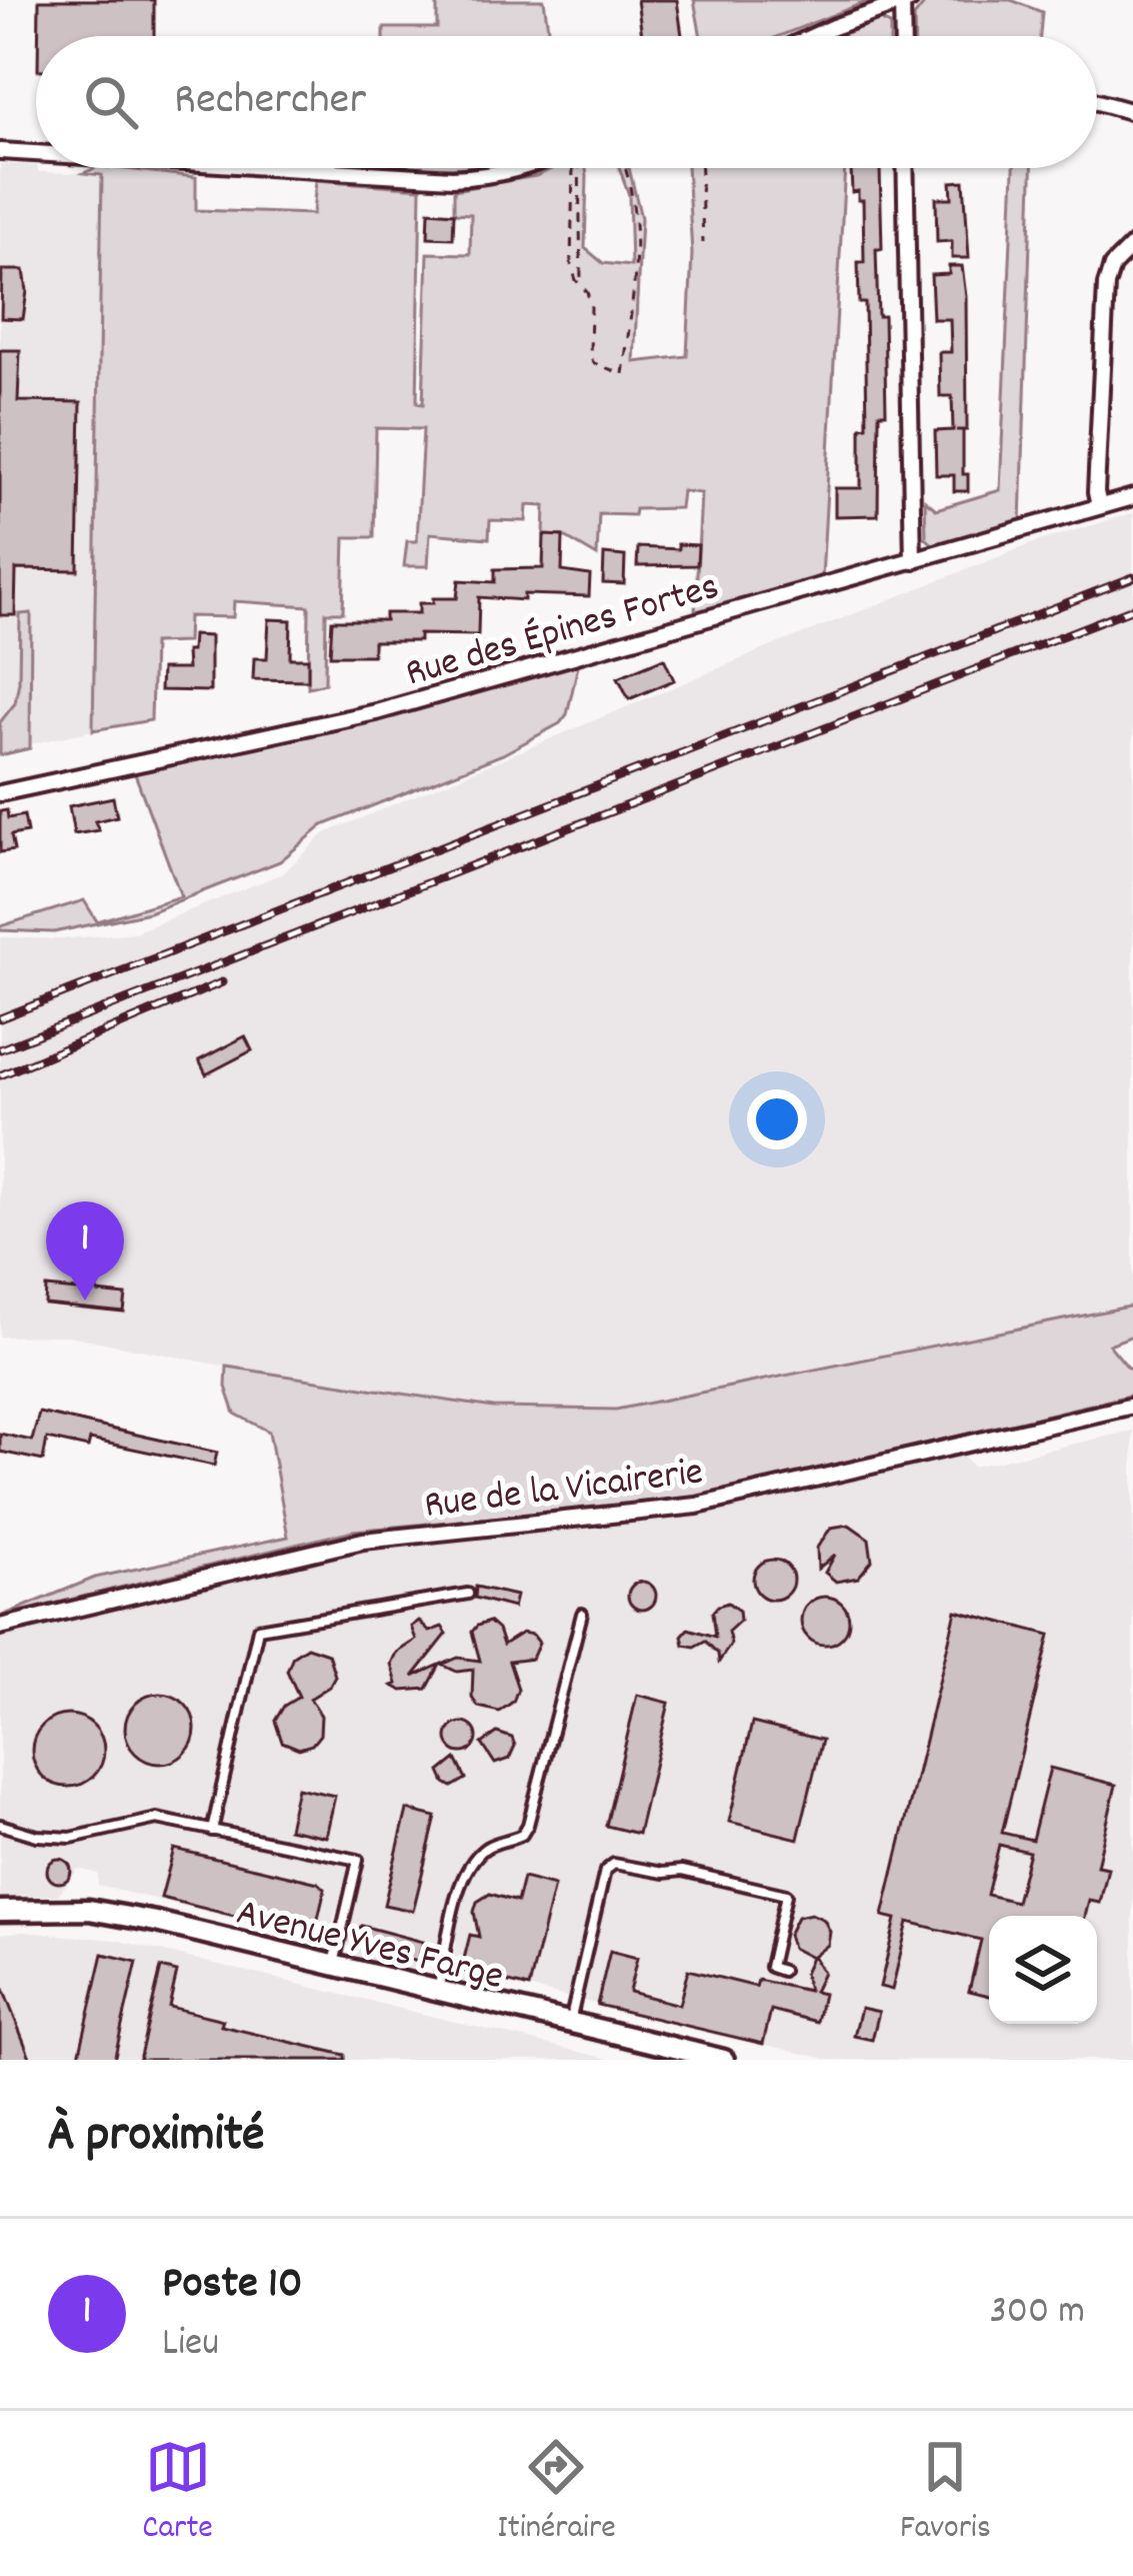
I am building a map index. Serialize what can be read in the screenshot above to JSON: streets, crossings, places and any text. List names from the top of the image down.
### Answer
{
  "streets": {
    "street": ["Rue des Épines Fortes", "Rue de la Vicairerie", "Avenue Yves Farge"]
  },
  "page": {
    "search": "Rechercher",
    "pins": "1",
    "heading": "À proximité",
    "list": [
      {
        "mark": "1",
        "name": "Poste 10",
        "note": "Lieu",
        "value": "300 m"
      }
    ],
    "nav": ["Carte", "Itinéraire", "Favoris"]
  }
}
